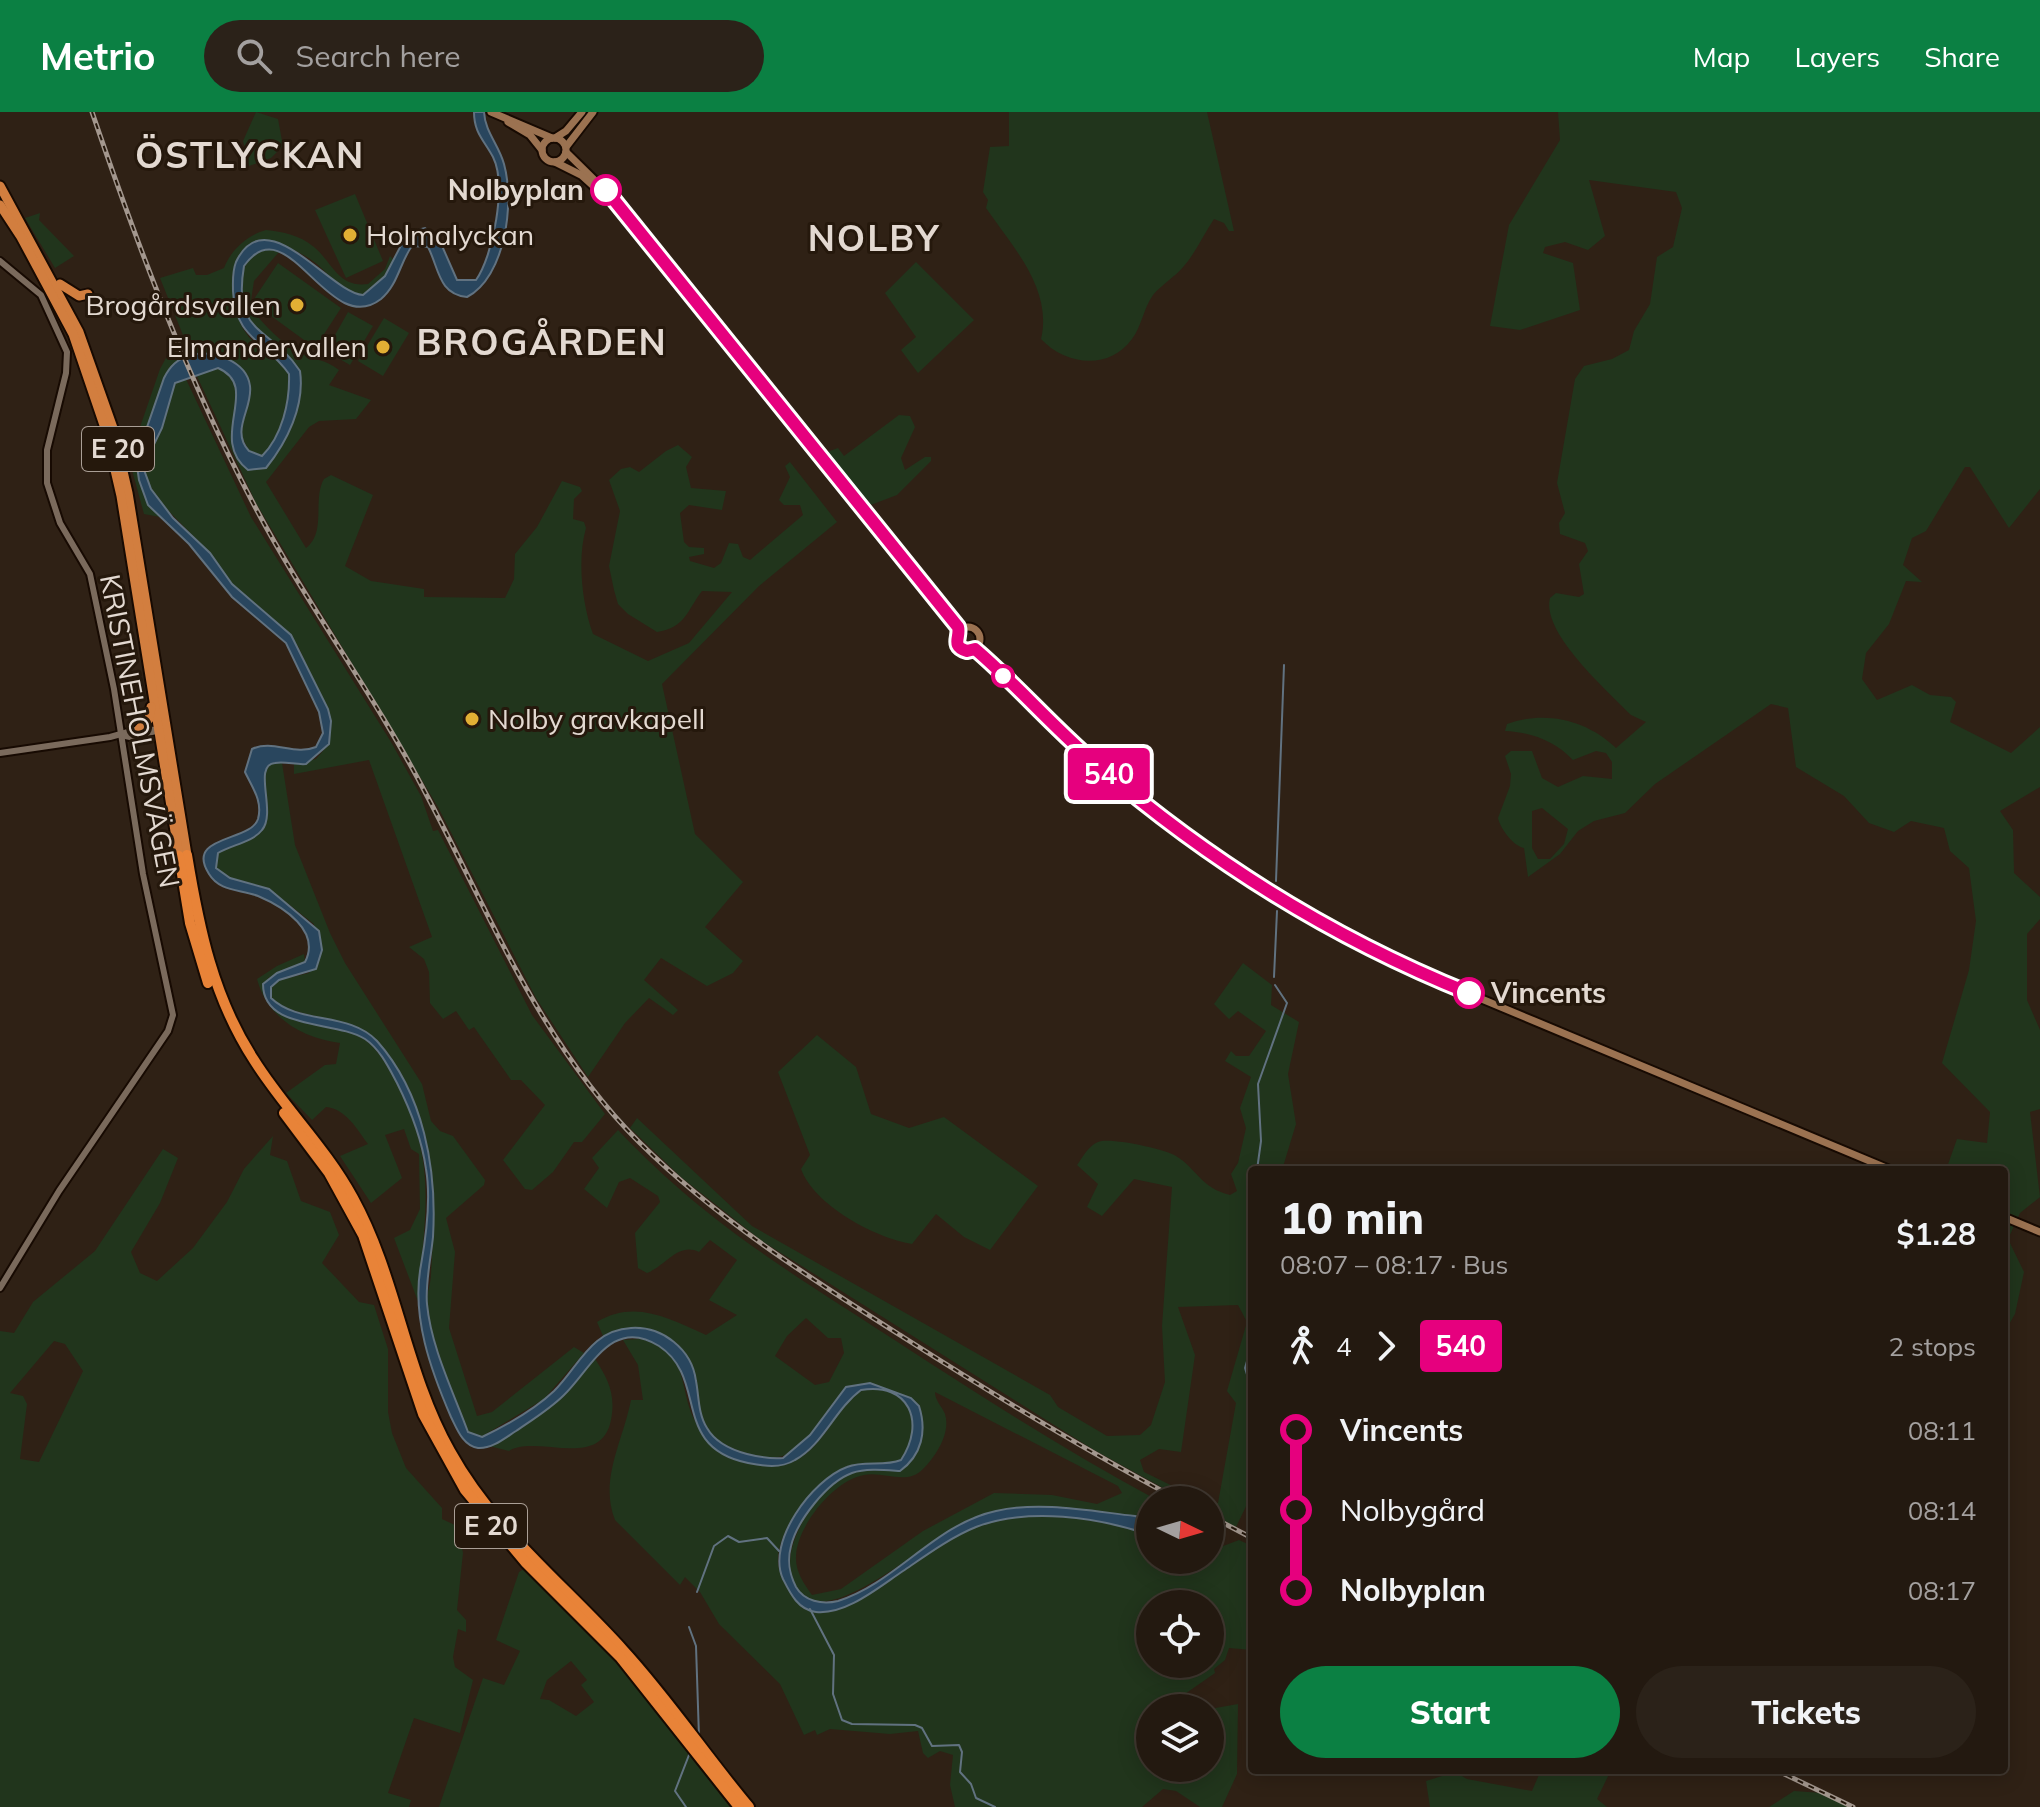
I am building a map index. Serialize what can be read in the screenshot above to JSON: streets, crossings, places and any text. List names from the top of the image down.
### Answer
{
  "streets": {
    "highway": ["E 20"],
    "street": ["KRISTINEHOLMSVÄGEN"]
  },
  "districts": ["ÖSTLYCKAN", "NOLBY", "BROGÅRDEN"],
  "places": [
    "Nolbyplan",
    "Holmalyckan",
    "Brogårdsvallen",
    "Elmandervallen",
    "Nolby gravkapell",
    "Vincents"
  ],
  "lines": ["bus line 540"],
  "north": "right",
  "page": {
    "header": "Metrio",
    "search": "Search here",
    "nav": ["Map", "Layers", "Share"],
    "on_map": "540",
    "heading": ["10 min", "08:07 – 08:17 · Bus", "$1.28"],
    "legs": ["4", "540", "2 stops"],
    "list": [
      {
        "name": "Vincents",
        "value": "08:11"
      },
      {
        "name": "Nolbygård",
        "value": "08:14"
      },
      {
        "name": "Nolbyplan",
        "value": "08:17"
      }
    ],
    "buttons": ["Start", "Tickets"]
  }
}
